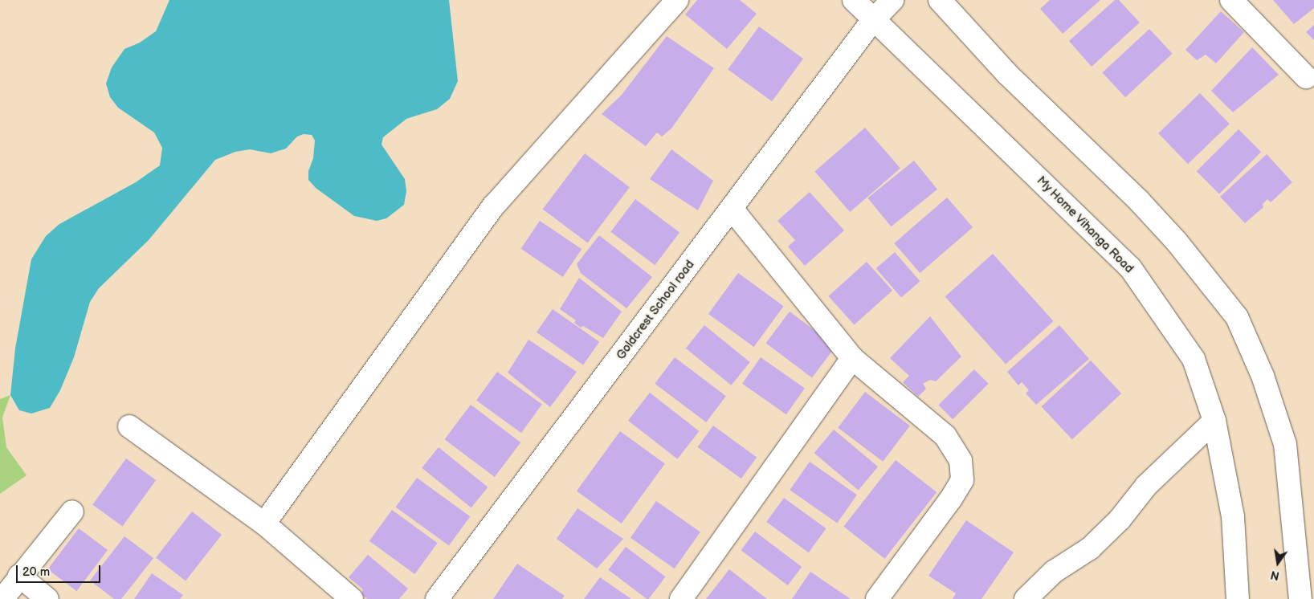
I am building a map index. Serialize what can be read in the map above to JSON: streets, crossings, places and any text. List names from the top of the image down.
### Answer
{
  "streets": {
    "street": ["My Home Vihanga Road", "Goldcrest School road"]
  },
  "crossings": [
    ["My Home Vihanga Road", "Goldcrest School road"]
  ],
  "scale_bar": "20 m",
  "north": "bottom"
}
